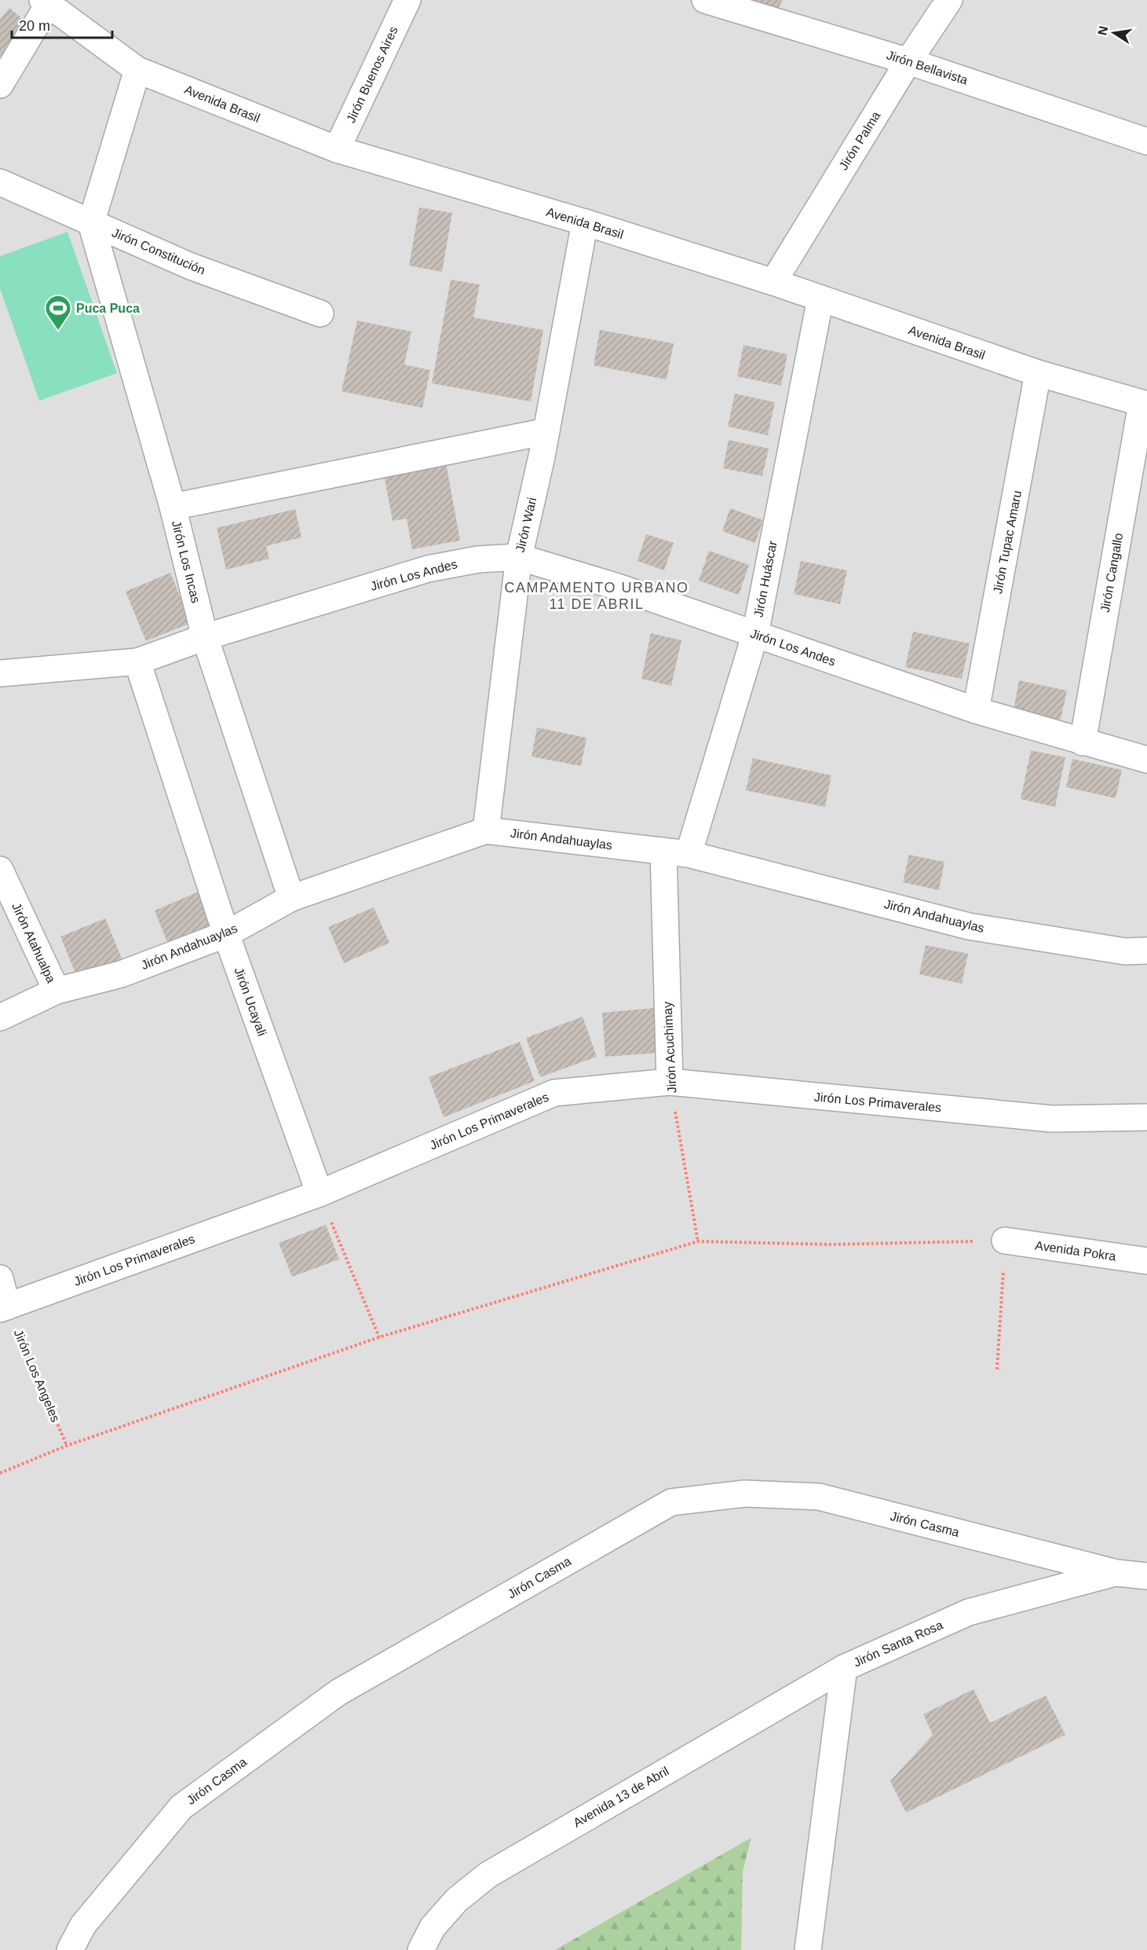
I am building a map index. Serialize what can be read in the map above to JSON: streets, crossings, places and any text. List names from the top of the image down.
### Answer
{
  "streets": {
    "street": [
      "Jirón Bellavista",
      "Jirón Buenos Aires",
      "Avenida Brasil",
      "Jirón Palma",
      "Jirón Constitución",
      "Jirón Wari",
      "Jirón Tupac Amaru",
      "Jirón Los Incas",
      "Jirón Cangallo",
      "Jirón Los Andes",
      "Jirón Huáscar",
      "Jirón Andahuaylas",
      "Jirón Atahualpa",
      "Jirón Ucayali",
      "Jirón Acuchimay",
      "Jirón Los Primaverales",
      "Avenida Pokra",
      "Jirón Casma",
      "Jirón Santa Rosa",
      "Avenida 13 de Abril"
    ],
    "path": ["Jirón Los Angeles"]
  },
  "crossings": [
    ["Jirón Bellavista", "Jirón Palma"],
    ["Jirón Buenos Aires", "Avenida Brasil"],
    ["Avenida Brasil", "Jirón Palma"],
    ["Avenida Brasil", "Jirón Wari"],
    ["Avenida Brasil", "Jirón Tupac Amaru"],
    ["Avenida Brasil", "Jirón Cangallo"],
    ["Avenida Brasil", "Jirón Huáscar"],
    ["Jirón Constitución", "Jirón Los Incas"],
    ["Jirón Wari", "Jirón Los Andes"],
    ["Jirón Wari", "Jirón Andahuaylas"],
    ["Jirón Tupac Amaru", "Jirón Los Andes"],
    ["Jirón Los Incas", "Jirón Los Andes"],
    ["Jirón Los Incas", "Jirón Andahuaylas"],
    ["Jirón Cangallo", "Jirón Los Andes"],
    ["Jirón Los Andes", "Jirón Huáscar"],
    ["Jirón Los Andes", "Jirón Ucayali"],
    ["Jirón Huáscar", "Jirón Andahuaylas"],
    ["Jirón Andahuaylas", "Jirón Atahualpa"],
    ["Jirón Andahuaylas", "Jirón Ucayali"],
    ["Jirón Andahuaylas", "Jirón Acuchimay"],
    ["Jirón Ucayali", "Jirón Los Primaverales"],
    ["Jirón Acuchimay", "Jirón Los Primaverales"],
    ["Jirón Los Primaverales", "Jirón Los Angeles"],
    ["Jirón Casma", "Jirón Santa Rosa"],
    ["Jirón Santa Rosa", "Avenida 13 de Abril"]
  ],
  "districts": ["CAMPAMENTO URBANO 11 DE ABRIL"],
  "places": {
    "sports": ["Puca Puca"]
  },
  "scale_bar": "20 m",
  "north": "left"
}
